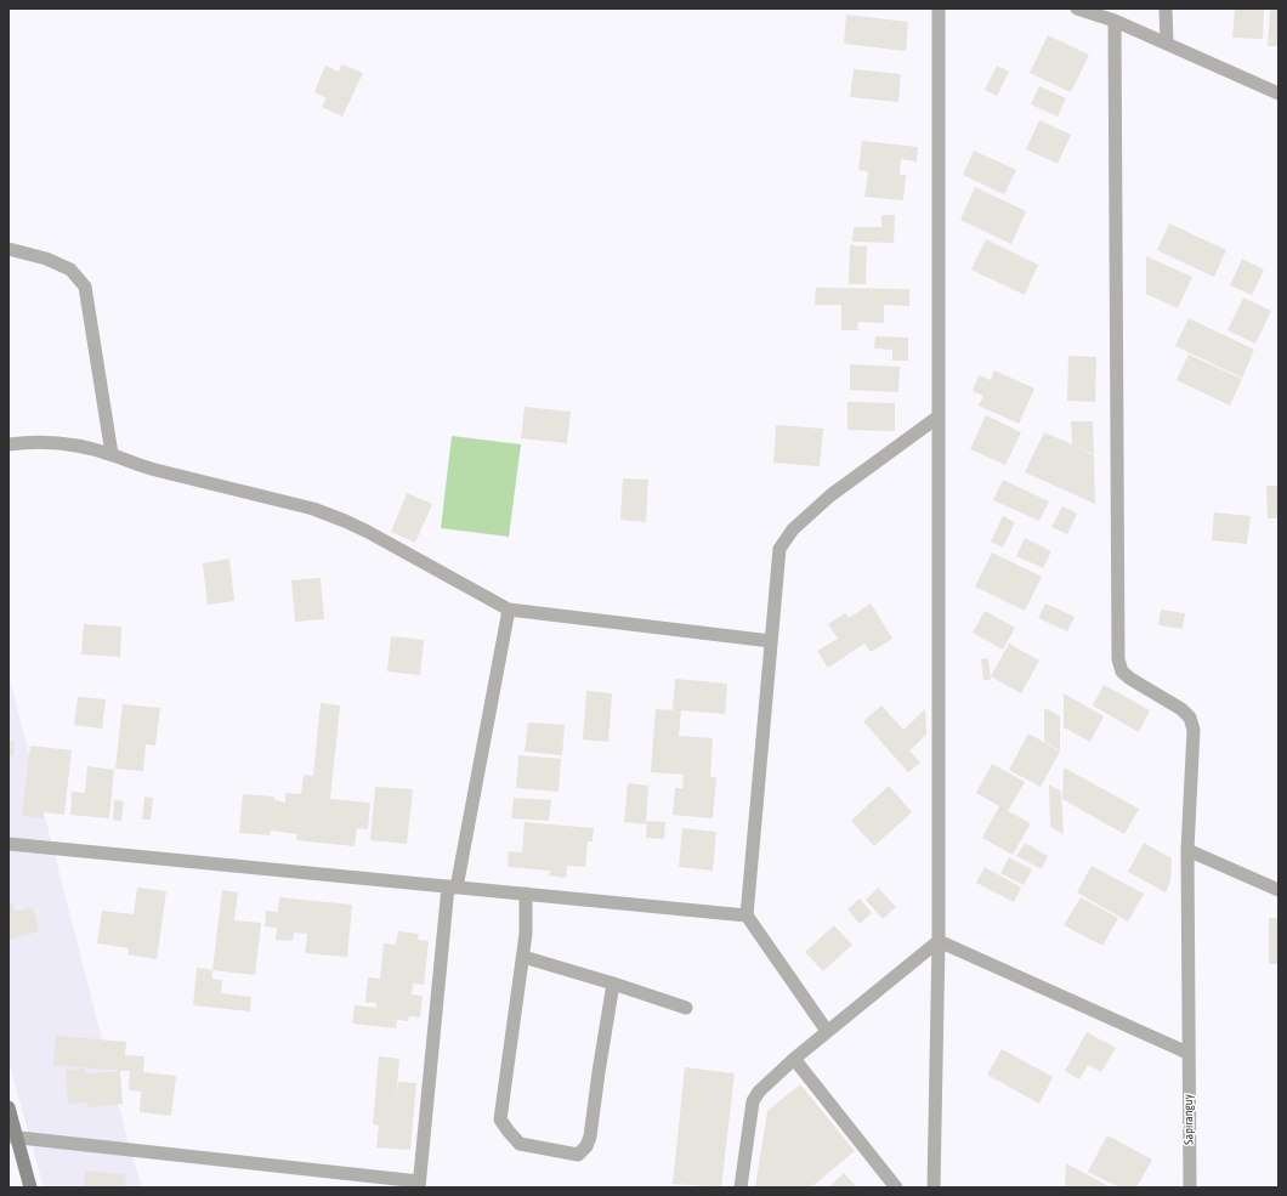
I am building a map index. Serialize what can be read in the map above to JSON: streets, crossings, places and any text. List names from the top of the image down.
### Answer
{
  "streets": {
    "street": ["Sapiranguy"]
  }
}
